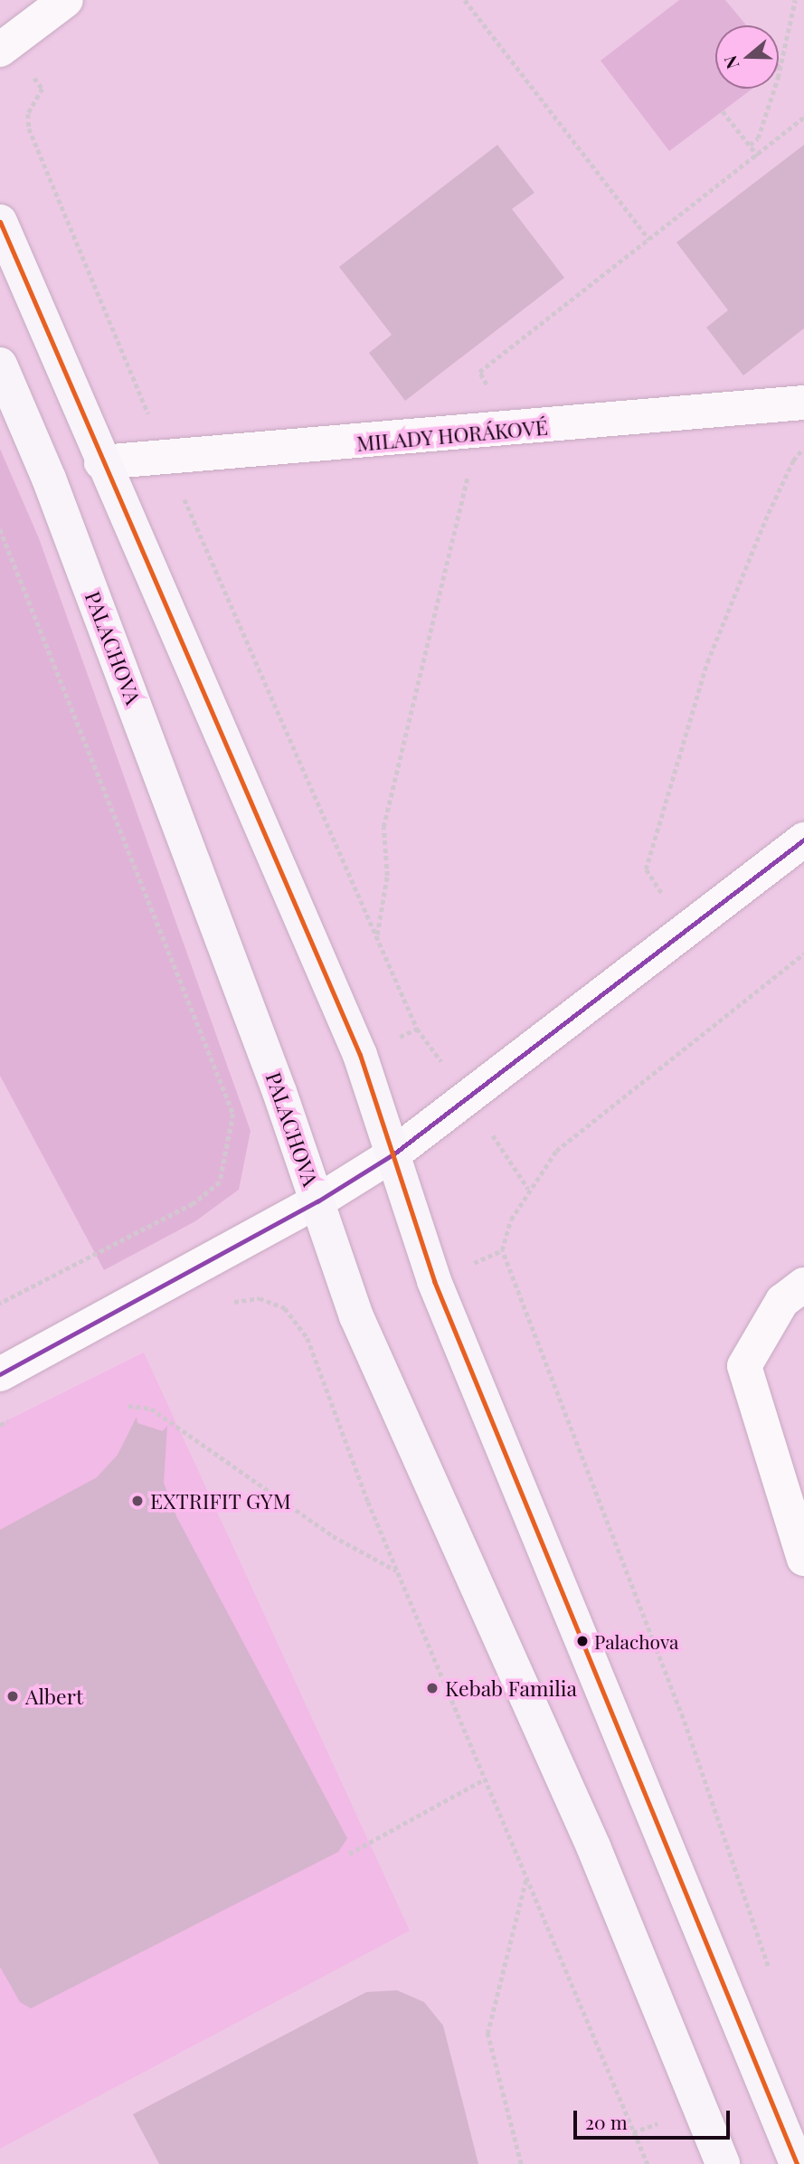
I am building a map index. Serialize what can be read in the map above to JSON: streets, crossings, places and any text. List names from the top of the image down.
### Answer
{
  "streets": {
    "street": ["MILADY HORÁKOVÉ", "PALACHOVA"]
  },
  "places": [
    "EXTRIFIT GYM",
    "Palachova",
    "Kebab Familia",
    "Albert"
  ],
  "scale_bar": "20 m",
  "north": "left"
}
